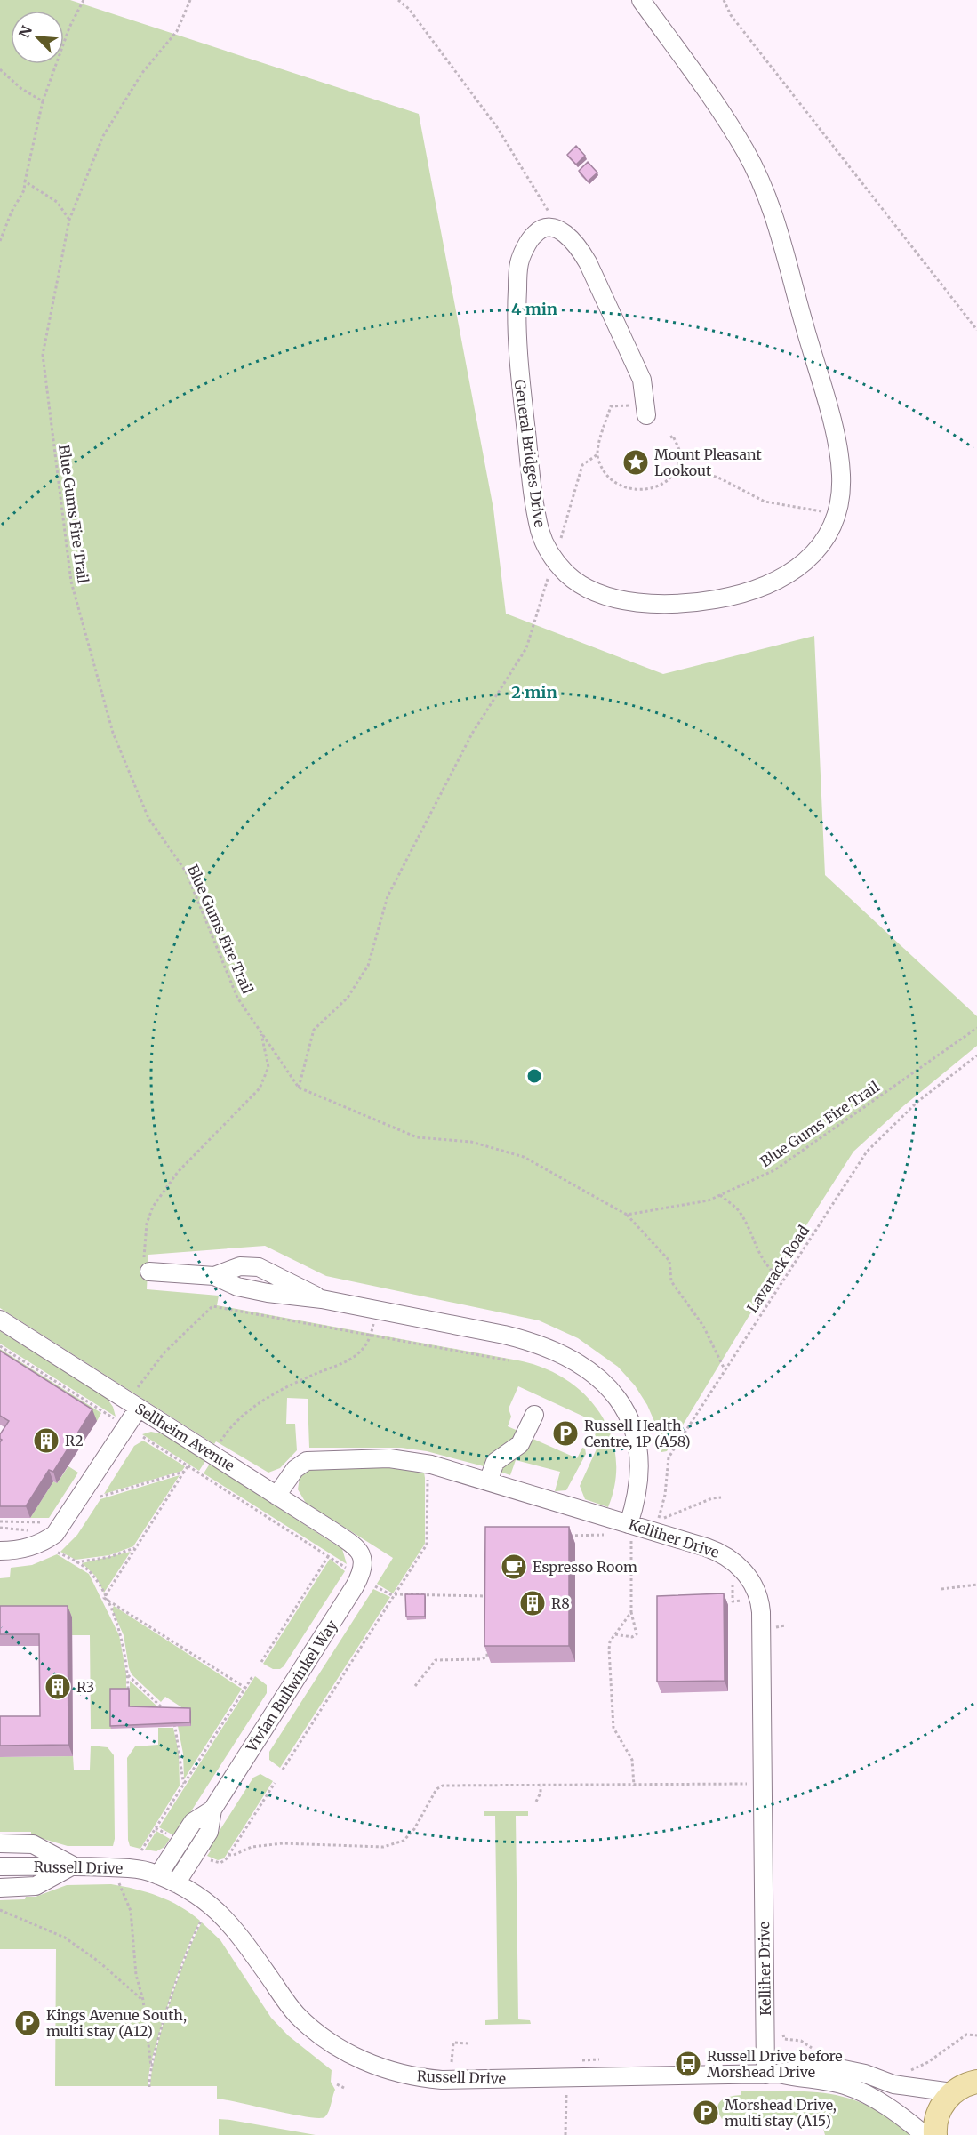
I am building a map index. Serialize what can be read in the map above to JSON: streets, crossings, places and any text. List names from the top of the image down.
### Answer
{
  "streets": {
    "street": [
      "General Bridges Drive",
      "Sellheim Avenue",
      "Kelliher Drive",
      "Vivian Bullwinkel Way",
      "Russell Drive"
    ],
    "path": ["Blue Gums Fire Trail", "Lavarack Road"]
  },
  "crossings": [
    ["Lavarack Road", "Kelliher Drive"],
    ["Sellheim Avenue", "Kelliher Drive"],
    ["Sellheim Avenue", "Vivian Bullwinkel Way"],
    ["Kelliher Drive", "Russell Drive"],
    ["Vivian Bullwinkel Way", "Russell Drive"]
  ],
  "places": {
    "place": ["Mount Pleasant Lookout"],
    "parking": ["Russell Health Centre, 1P (A58)", "Kings Avenue South, multi stay (A12)", "Morshead Drive, multi stay (A15)"],
    "building": ["R2", "R8", "R3"],
    "cafe": ["Espresso Room"],
    "bus stop": ["Russell Drive before Morshead Drive"]
  },
  "north": "top left",
  "rings": ["4 min", "2 min"]
}
